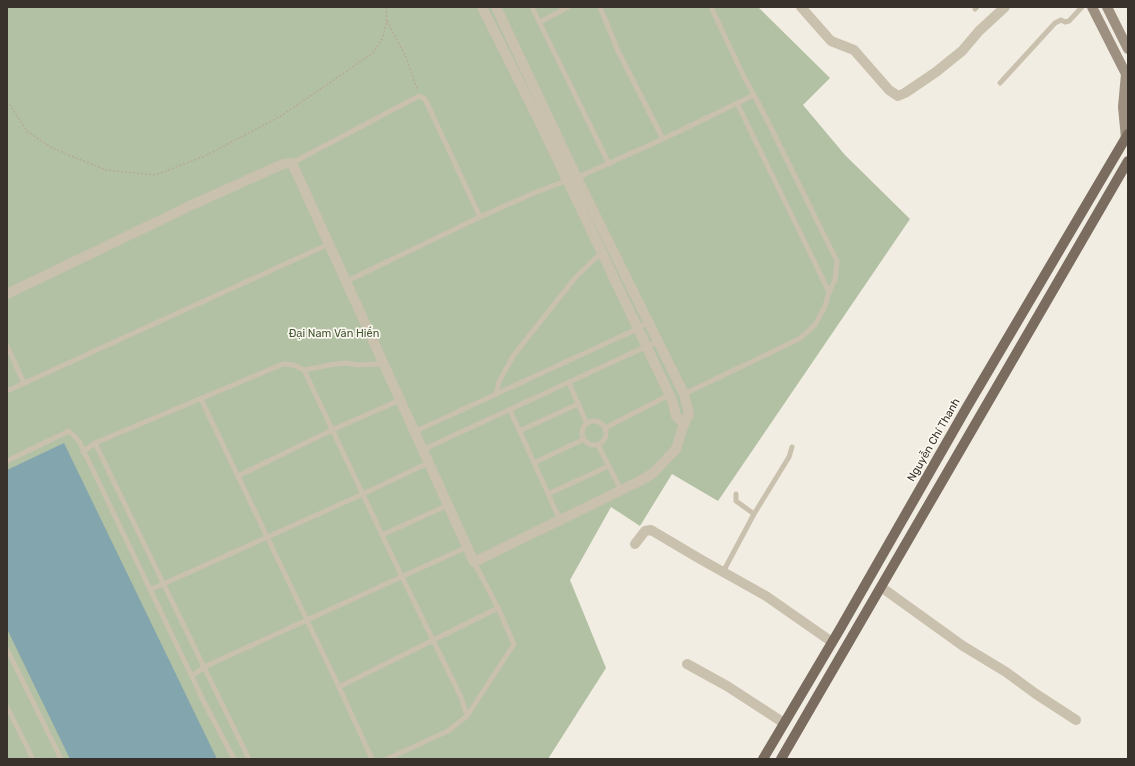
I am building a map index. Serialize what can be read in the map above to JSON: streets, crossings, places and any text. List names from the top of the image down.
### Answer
{
  "streets": {
    "main road": ["Nguyễn Chí Thanh"]
  },
  "parks": ["Đại Nam Văn Hiến"]
}
